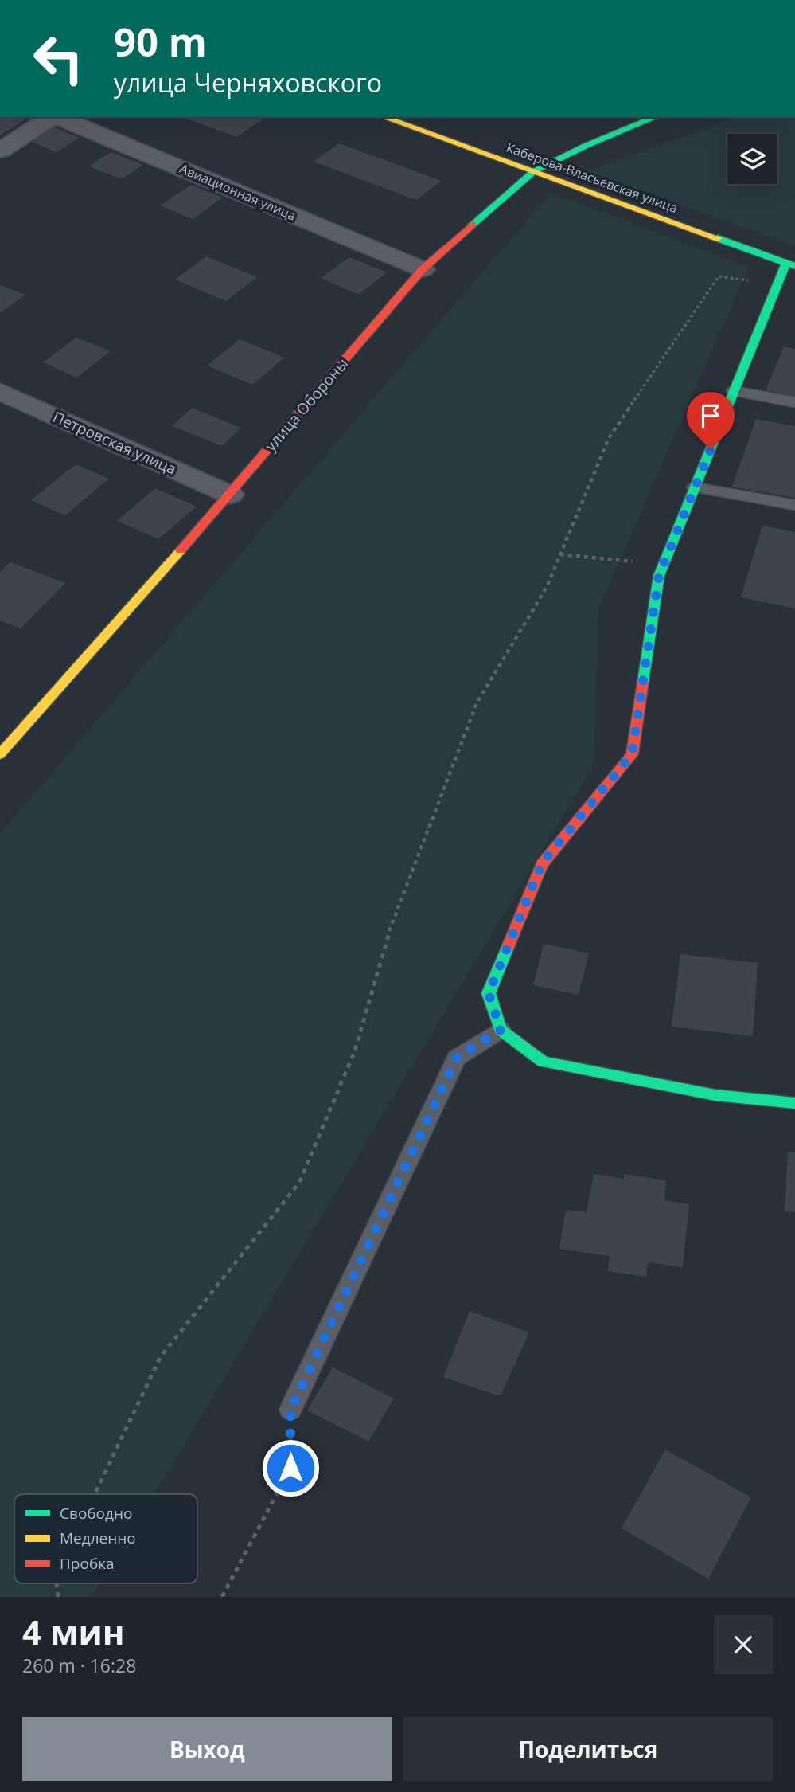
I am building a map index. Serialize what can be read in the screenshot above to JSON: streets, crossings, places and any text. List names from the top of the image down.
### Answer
{
  "streets": {
    "street": [
      "Каберова-Власьевская улица",
      "Авиационная улица",
      "улица Обороны",
      "Петровская улица"
    ]
  },
  "crossings": [
    ["Каберова-Власьевская улица", "улица Обороны"],
    ["Авиационная улица", "улица Обороны"],
    ["улица Обороны", "Петровская улица"]
  ],
  "legend": ["Свободно", "Медленно", "Пробка"],
  "page": {
    "turn": ["90 m", "улица Черняховского"],
    "heading": ["4 мин", "260 m · 16:28"],
    "buttons": ["Выход", "Поделиться"]
  }
}
